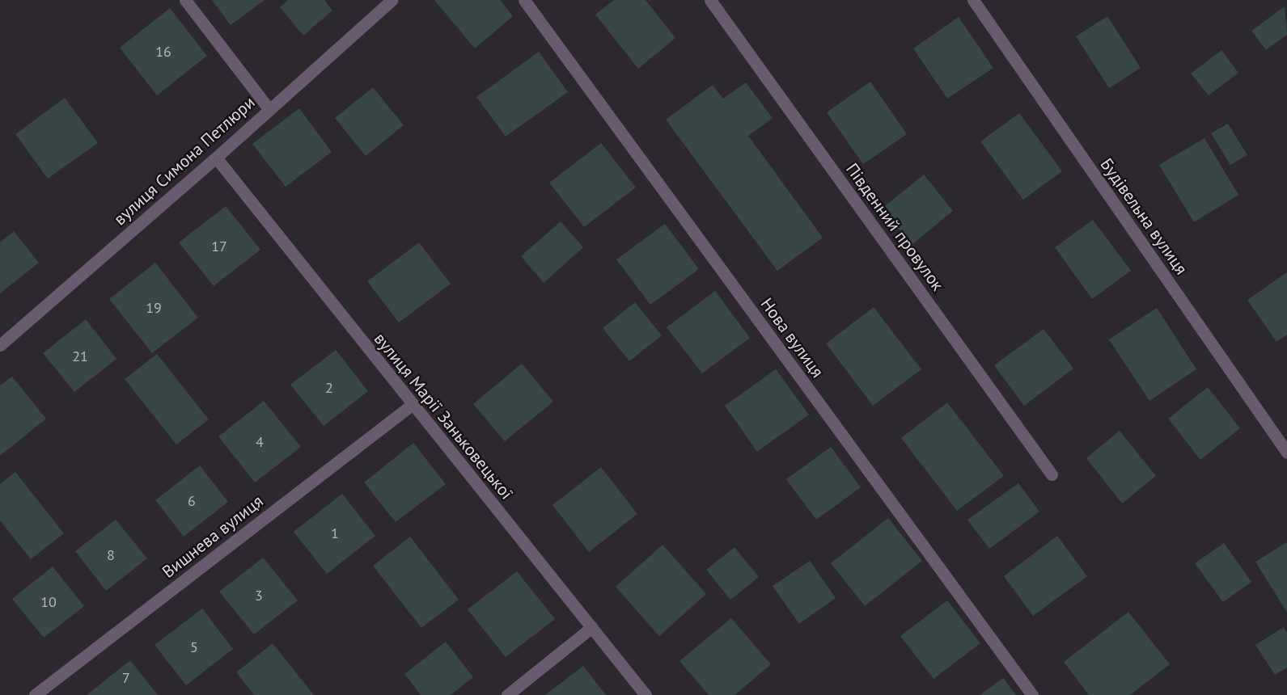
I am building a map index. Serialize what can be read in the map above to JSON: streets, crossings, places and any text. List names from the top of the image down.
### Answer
{
  "streets": {
    "street": [
      "вулиця Симона Петлюри",
      "Будівельна вулиця",
      "Південний провулок",
      "Нова вулиця",
      "вулиця Марії Заньковецької",
      "Вишнева вулиця"
    ]
  },
  "crossings": [
    ["вулиця Симона Петлюри", "вулиця Марії Заньковецької"],
    ["вулиця Марії Заньковецької", "Вишнева вулиця"]
  ],
  "house_numbers": [
    "16",
    "17",
    "19",
    "21",
    "2",
    "4",
    "6",
    "1",
    "8",
    "3",
    "10",
    "5",
    "7"
  ]
}
